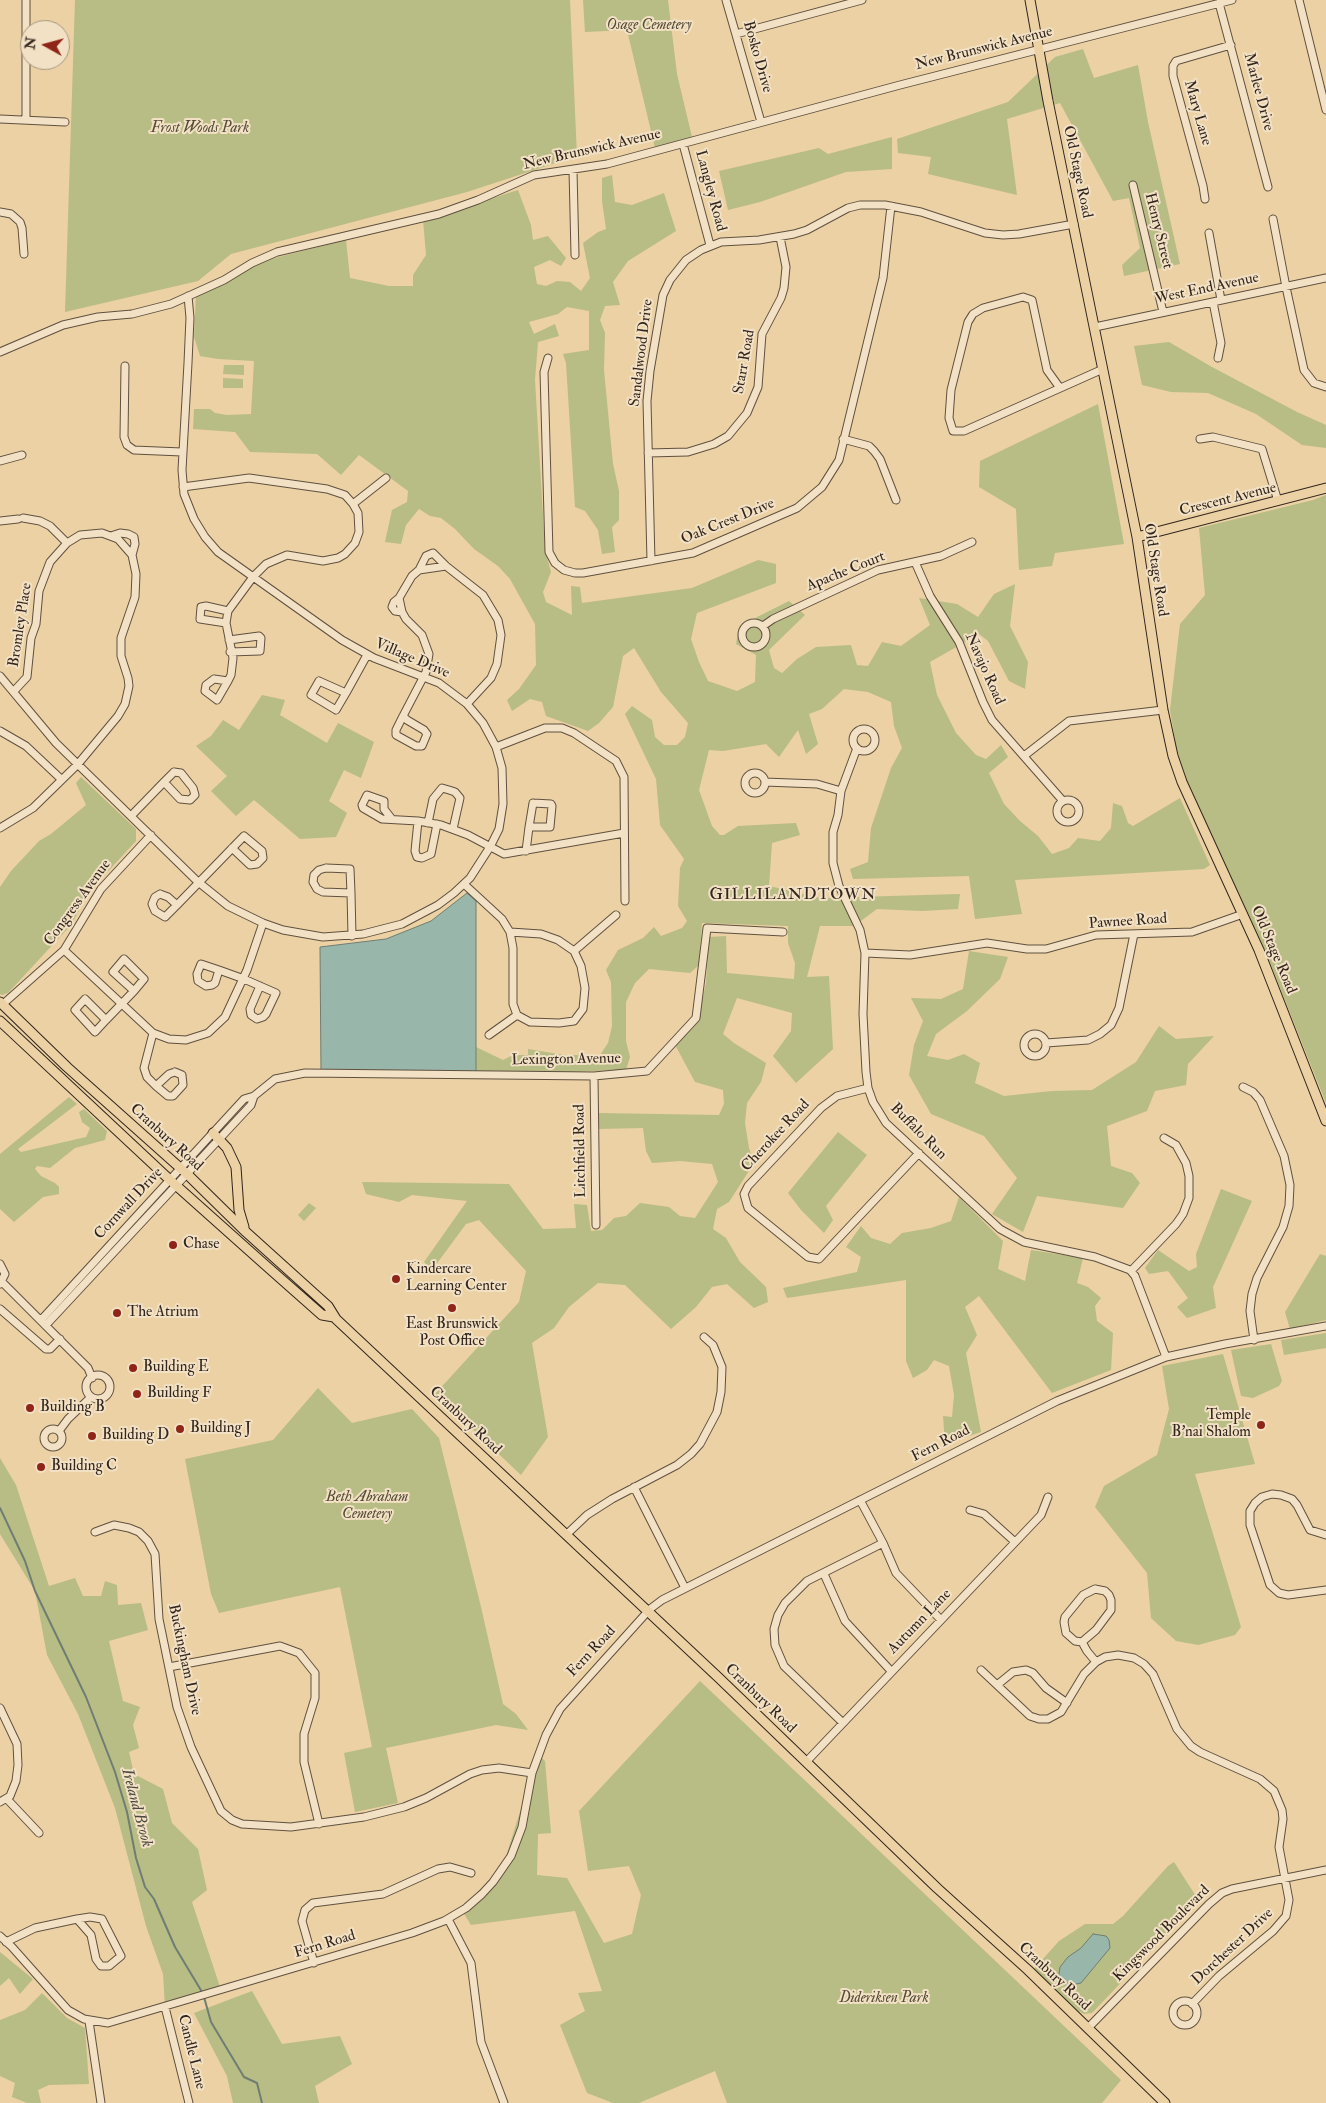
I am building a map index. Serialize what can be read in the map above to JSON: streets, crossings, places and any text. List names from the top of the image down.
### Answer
{
  "streets": {
    "main road": ["Old Stage Road", "Crescent Avenue", "Cranbury Road"],
    "street": [
      "New Brunswick Avenue",
      "Bosko Drive",
      "Marlee Drive",
      "Mary Lane",
      "Langley Road",
      "Henry Street",
      "West End Avenue",
      "Sandalwood Drive",
      "Starr Road",
      "Oak Crest Drive",
      "Apache Court",
      "Bromley Place",
      "Village Drive",
      "Navajo Road",
      "Congress Avenue",
      "Pawnee Road",
      "Lexington Avenue",
      "Buffalo Run",
      "Cherokee Road",
      "Litchfield Road",
      "Cornwall Drive",
      "Fern Road",
      "Autumn Lane",
      "Buckingham Drive",
      "Kingswood Boulevard",
      "Dorchester Drive",
      "Candle Lane"
    ]
  },
  "crossings": [
    ["New Brunswick Avenue", "Bosko Drive"],
    ["New Brunswick Avenue", "Marlee Drive"],
    ["New Brunswick Avenue", "Old Stage Road"],
    ["New Brunswick Avenue", "Langley Road"],
    ["New Brunswick Avenue", "Village Drive"],
    ["Marlee Drive", "Mary Lane"],
    ["Old Stage Road", "West End Avenue"],
    ["Old Stage Road", "Sandalwood Drive"],
    ["Old Stage Road", "Crescent Avenue"],
    ["Old Stage Road", "Pawnee Road"],
    ["Langley Road", "Sandalwood Drive"],
    ["Henry Street", "West End Avenue"],
    ["Sandalwood Drive", "Starr Road"],
    ["Sandalwood Drive", "Oak Crest Drive"],
    ["Apache Court", "Navajo Road"],
    ["Bromley Place", "Village Drive"],
    ["Village Drive", "Congress Avenue"],
    ["Congress Avenue", "Cranbury Road"],
    ["Pawnee Road", "Buffalo Run"],
    ["Lexington Avenue", "Litchfield Road"],
    ["Lexington Avenue", "Cornwall Drive"],
    ["Buffalo Run", "Cherokee Road"],
    ["Cranbury Road", "Cornwall Drive"],
    ["Cranbury Road", "Fern Road"],
    ["Cranbury Road", "Autumn Lane"],
    ["Cranbury Road", "Kingswood Boulevard"],
    ["Fern Road", "Buckingham Drive"],
    ["Fern Road", "Candle Lane"],
    ["Kingswood Boulevard", "Dorchester Drive"]
  ],
  "districts": ["GILLILANDTOWN"],
  "water": ["Ireland Brook"],
  "parks": [
    "Osage Cemetery",
    "Frost Woods Park",
    "Beth Abraham Cemetery",
    "Dideriksen Park"
  ],
  "places": [
    "Chase",
    "Kindercare Learning Center",
    "East Brunswick Post Office",
    "The Atrium",
    "Building E",
    "Building F",
    "Building B",
    "Temple B'nai Shalom",
    "Building J",
    "Building D",
    "Building C"
  ],
  "north": "left"
}
